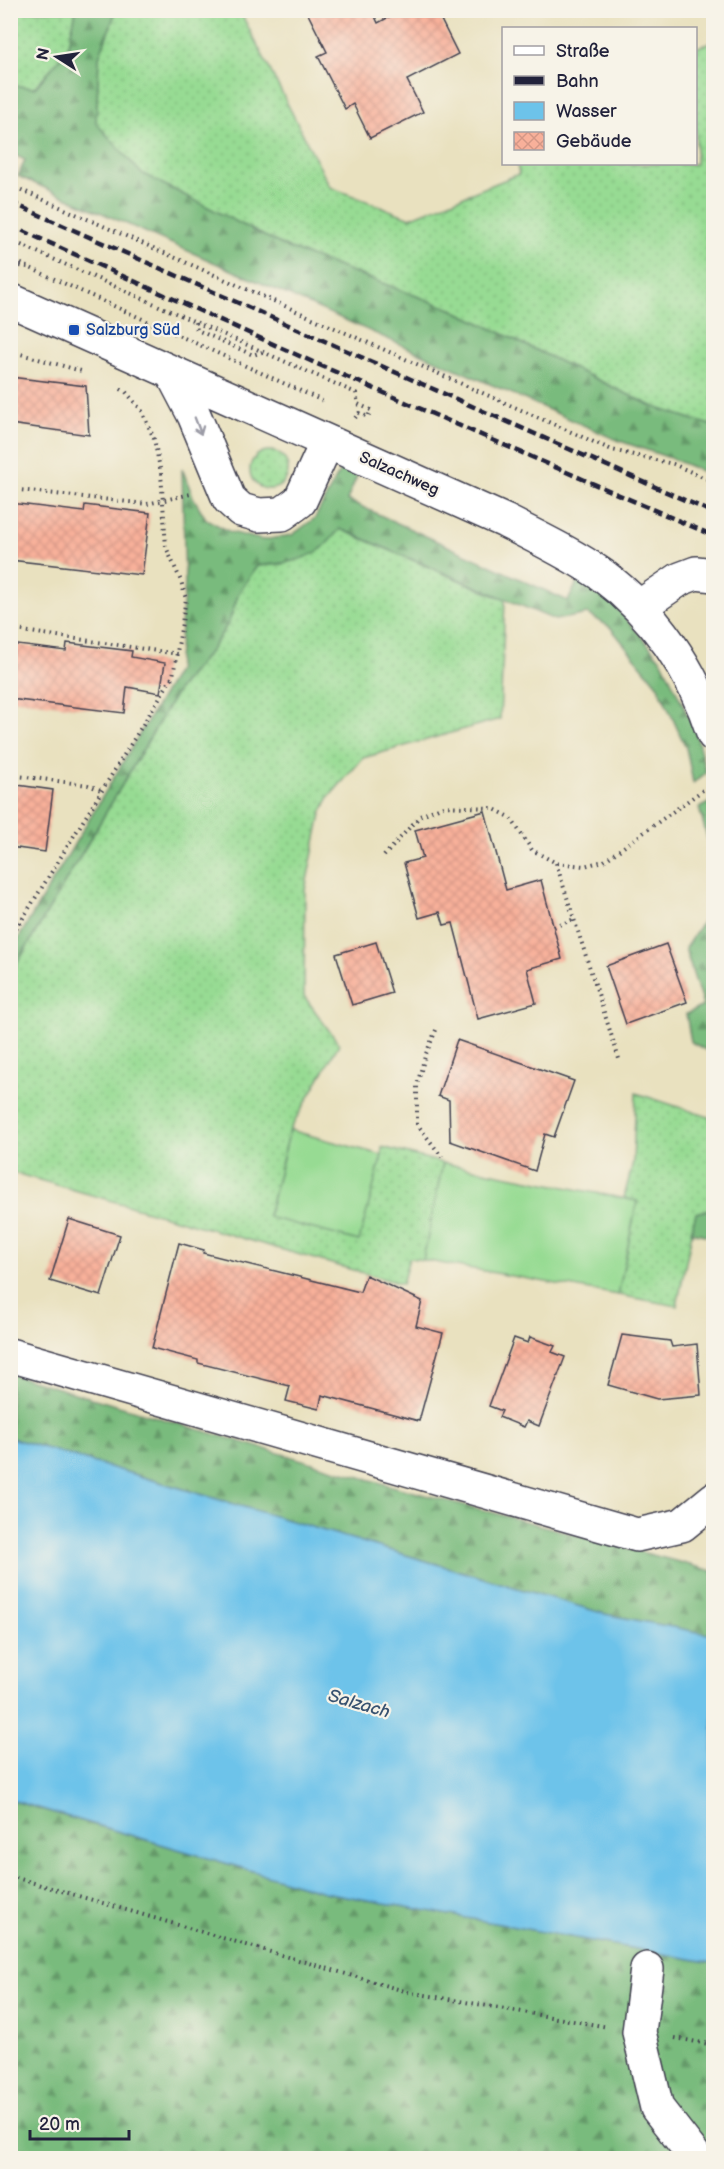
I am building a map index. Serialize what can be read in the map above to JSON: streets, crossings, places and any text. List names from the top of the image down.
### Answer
{
  "streets": {
    "street": ["Salzachweg"]
  },
  "water": ["Salzach"],
  "places": {
    "transit": ["Salzburg Süd"]
  },
  "legend": [
    "Straße",
    "Bahn",
    "Wasser",
    "Gebäude"
  ],
  "scale_bar": "20 m",
  "north": "left"
}
